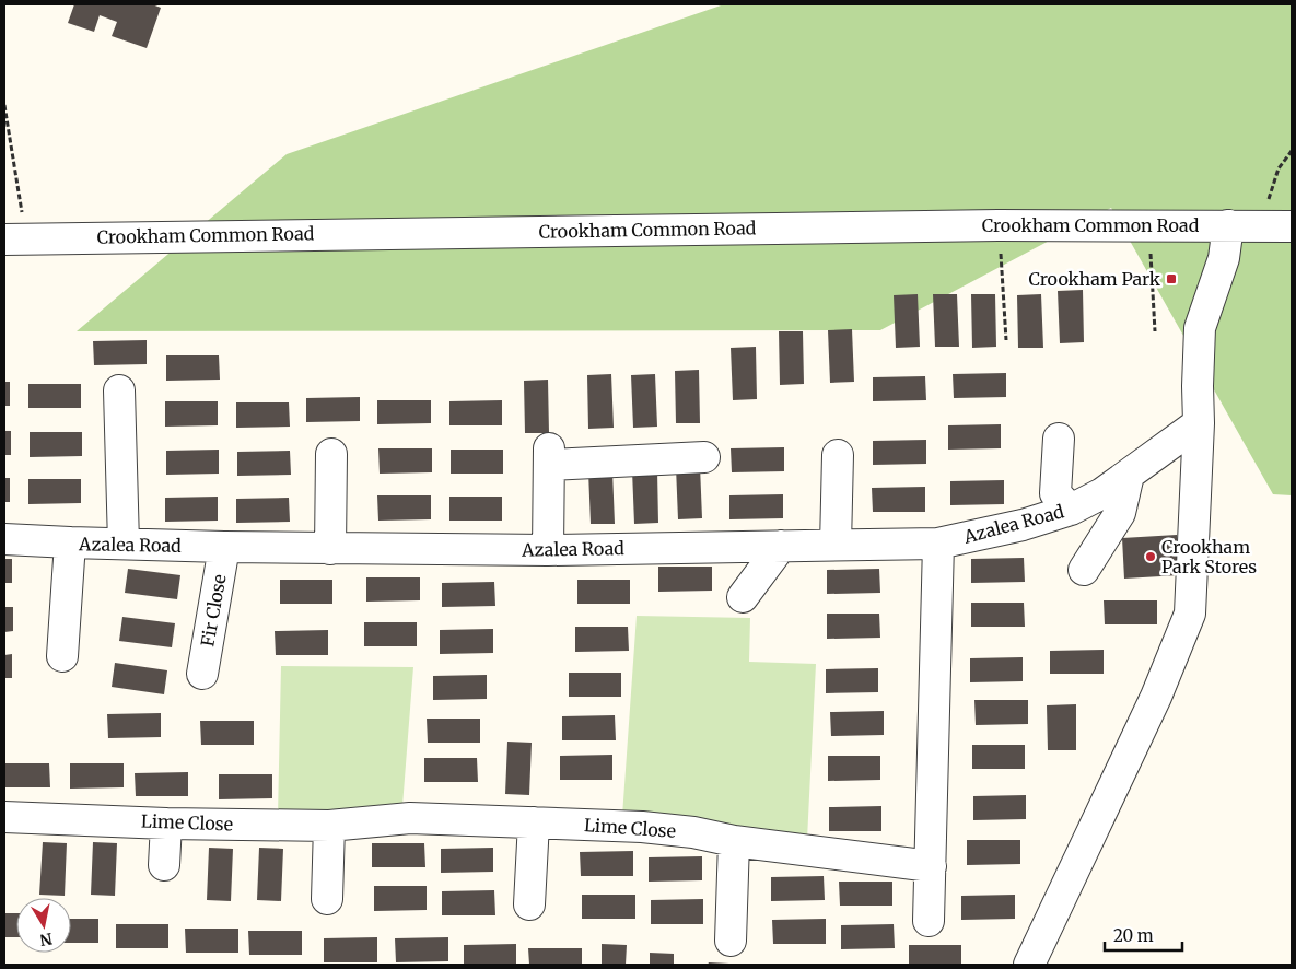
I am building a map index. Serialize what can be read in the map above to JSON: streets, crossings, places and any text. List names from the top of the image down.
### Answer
{
  "streets": {
    "street": [
      "Crookham Common Road",
      "Azalea Road",
      "Fir Close",
      "Lime Close"
    ]
  },
  "crossings": [
    ["Azalea Road", "Fir Close"]
  ],
  "places": {
    "transit": ["Crookham Park"],
    "other": ["Crookham Park Stores"]
  },
  "scale_bar": "20 m",
  "north": "bottom"
}
